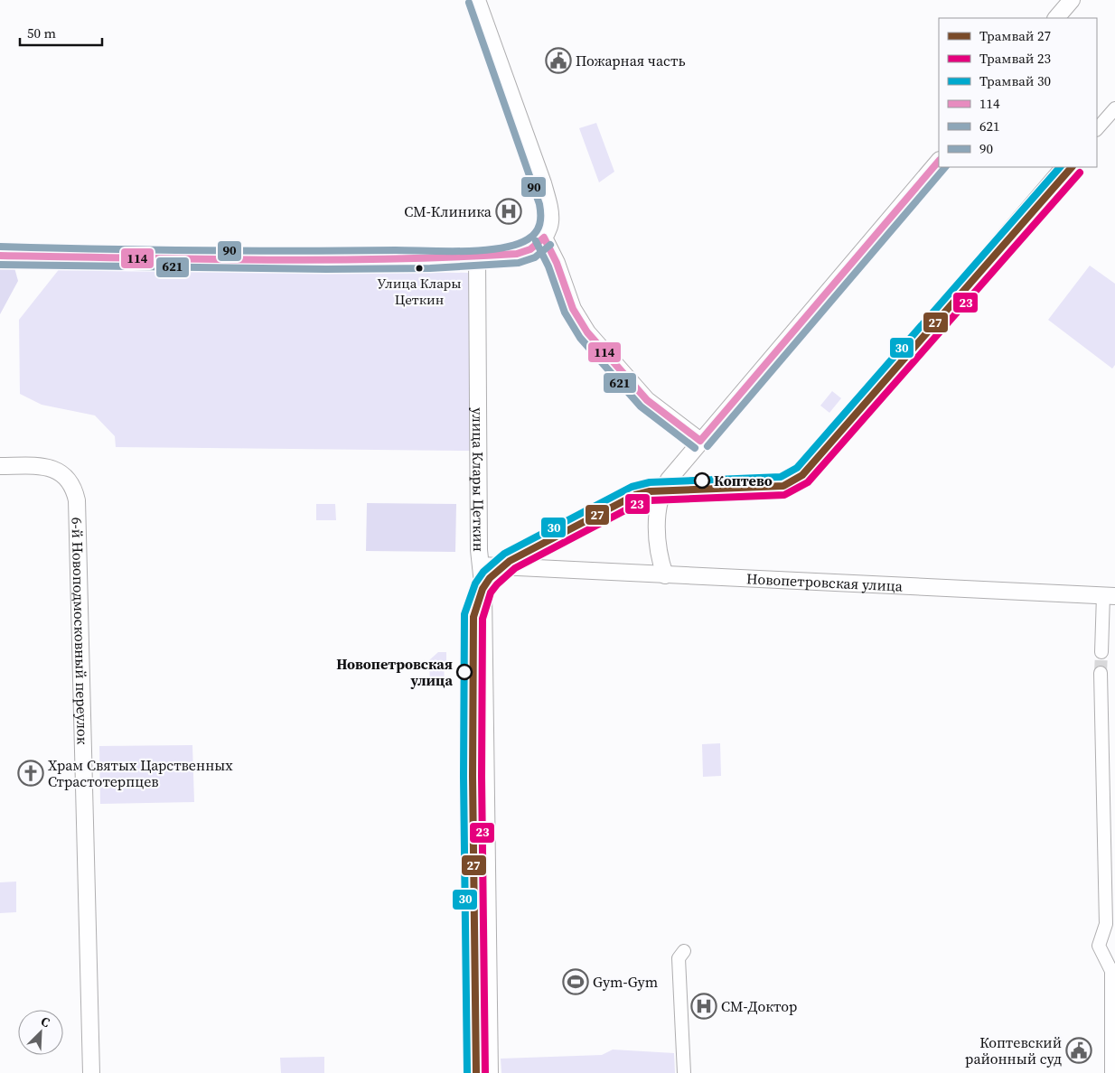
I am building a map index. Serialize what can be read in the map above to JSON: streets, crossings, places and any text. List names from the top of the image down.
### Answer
{
  "streets": {
    "street": ["улица Клары Цеткин", "Новопетровская улица", "6-й Новоподмосковный переулок"]
  },
  "crossings": [
    ["улица Клары Цеткин", "Новопетровская улица"]
  ],
  "places": {
    "public building": ["Пожарная часть", "Коптевский районный суд"],
    "hospital": ["СМ-Клиника", "СМ-Доктор"],
    "other": ["Улица Клары Цеткин", "Коптево", "Новопетровская улица"],
    "church": ["Храм Святых Царственных Страстотерпцев"],
    "sports": ["Gym-Gym"]
  },
  "lines": [
    "transit line 90",
    "transit line 114",
    "tram line 27",
    "tram line 30",
    "transit line 621",
    "tram line 23"
  ],
  "legend": [
    "Трамвай 27",
    "Трамвай 23",
    "Трамвай 30",
    "114",
    "621",
    "90"
  ],
  "scale_bar": "50 m",
  "north": "top right"
}
